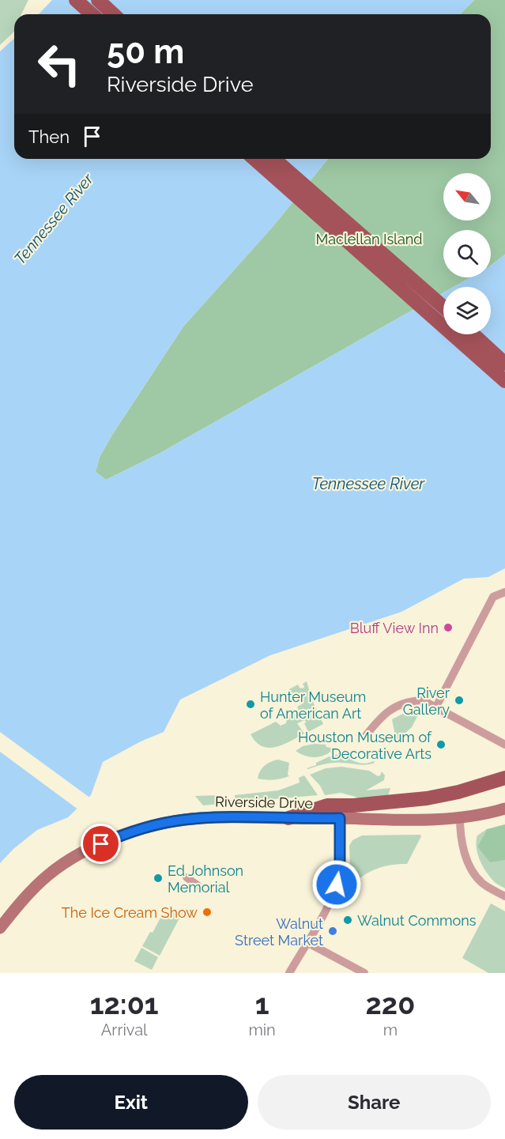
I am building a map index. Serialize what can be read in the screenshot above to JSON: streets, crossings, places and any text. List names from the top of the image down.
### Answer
{
  "streets": {
    "main road": ["Riverside Drive"]
  },
  "water": ["Tennessee River"],
  "parks": ["Maclellan Island"],
  "places": [
    "Bluff View Inn",
    "River Gallery",
    "Hunter Museum of American Art",
    "Houston Museum of Decorative Arts",
    "Ed Johnson Memorial",
    "The Ice Cream Show",
    "Walnut Commons",
    "Walnut Street Market"
  ],
  "north": "top left",
  "page": {
    "turn": ["50 m", "Riverside Drive"],
    "then": "Then",
    "eta": [
      "12:01",
      "Arrival",
      "1",
      "min",
      "220",
      "m"
    ],
    "buttons": ["Exit", "Share"]
  }
}
